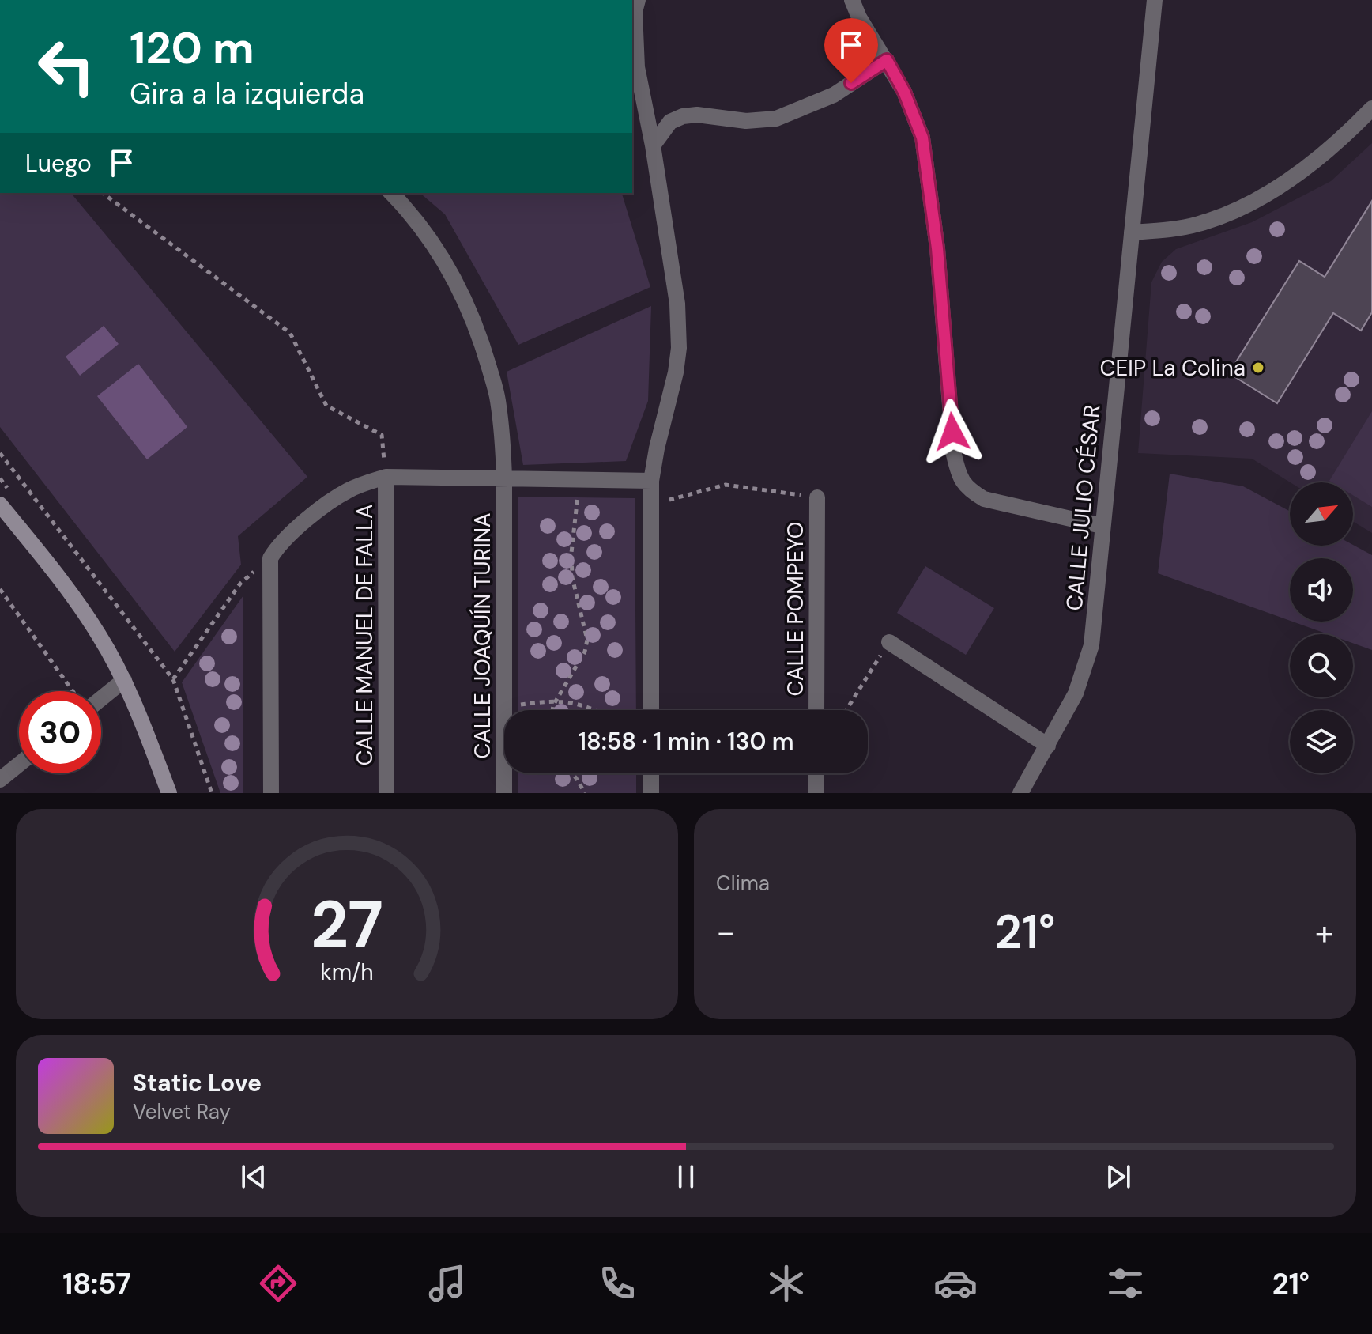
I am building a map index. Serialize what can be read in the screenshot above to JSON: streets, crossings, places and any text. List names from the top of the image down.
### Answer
{
  "streets": {
    "street": [
      "CALLE JULIO CÉSAR",
      "CALLE POMPEYO",
      "CALLE MANUEL DE FALLA",
      "CALLE JOAQUÍN TURINA"
    ]
  },
  "places": ["CEIP La Colina"],
  "north": "top right",
  "page": {
    "turn": ["120 m", "Gira a la izquierda"],
    "then": "Luego",
    "limit": "30",
    "trip": "18:58 · 1 min · 130 m",
    "tile": "Clima",
    "heat": ["−", "21°", "+"],
    "song": ["Static Love", "Velvet Ray"],
    "tabs": ["18:57", "21°"],
    "gauge": ["27", "km/h"]
  }
}
